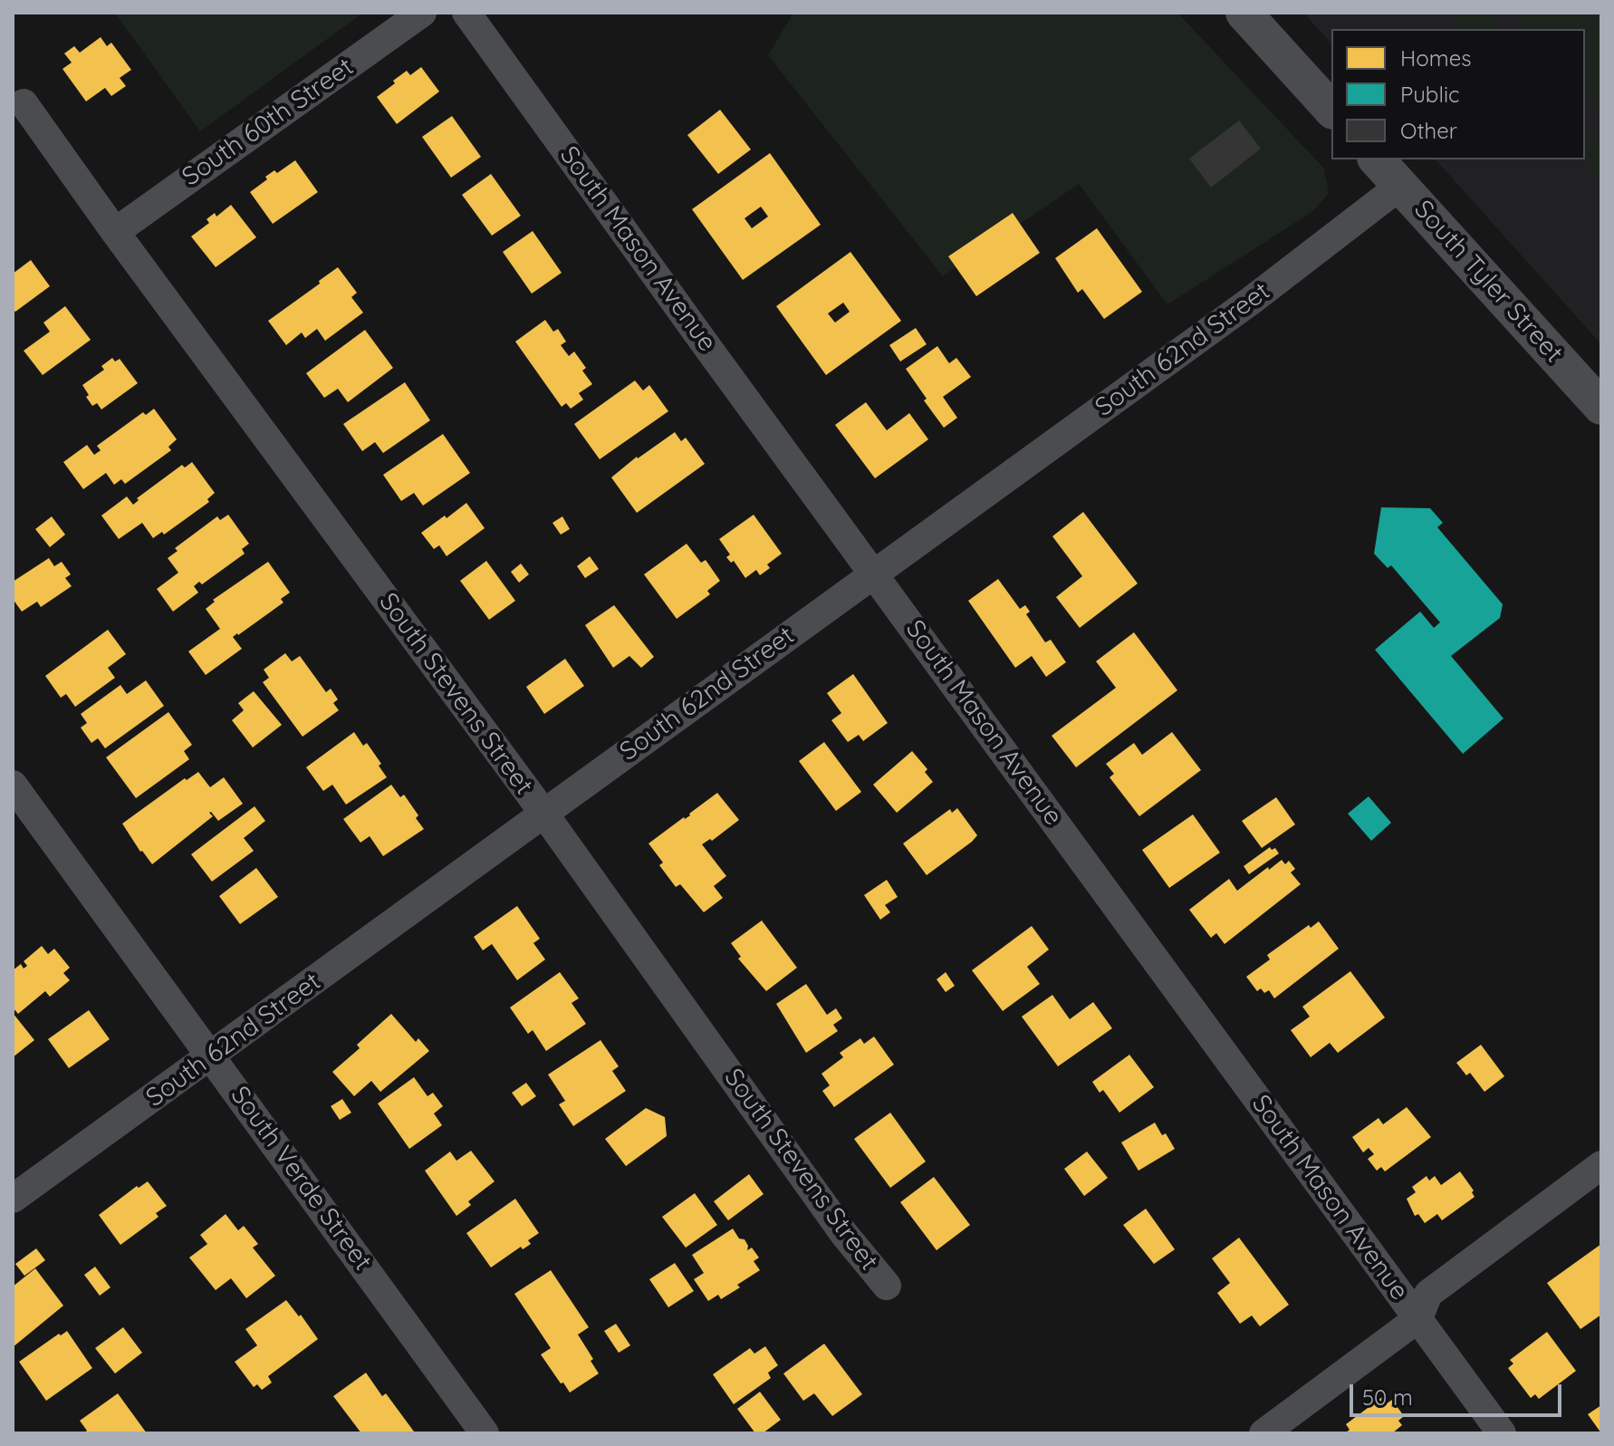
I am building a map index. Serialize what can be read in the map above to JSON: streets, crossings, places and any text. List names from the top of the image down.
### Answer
{
  "streets": {
    "street": [
      "South 60th Street",
      "South Mason Avenue",
      "South Tyler Street",
      "South 62nd Street",
      "South Stevens Street",
      "South Verde Street"
    ]
  },
  "crossings": [
    ["South 60th Street", "South Stevens Street"],
    ["South Mason Avenue", "South 62nd Street"],
    ["South Tyler Street", "South 62nd Street"],
    ["South 62nd Street", "South Stevens Street"],
    ["South 62nd Street", "South Verde Street"]
  ],
  "legend": ["Homes", "Public", "Other"],
  "scale_bar": "50 m"
}
